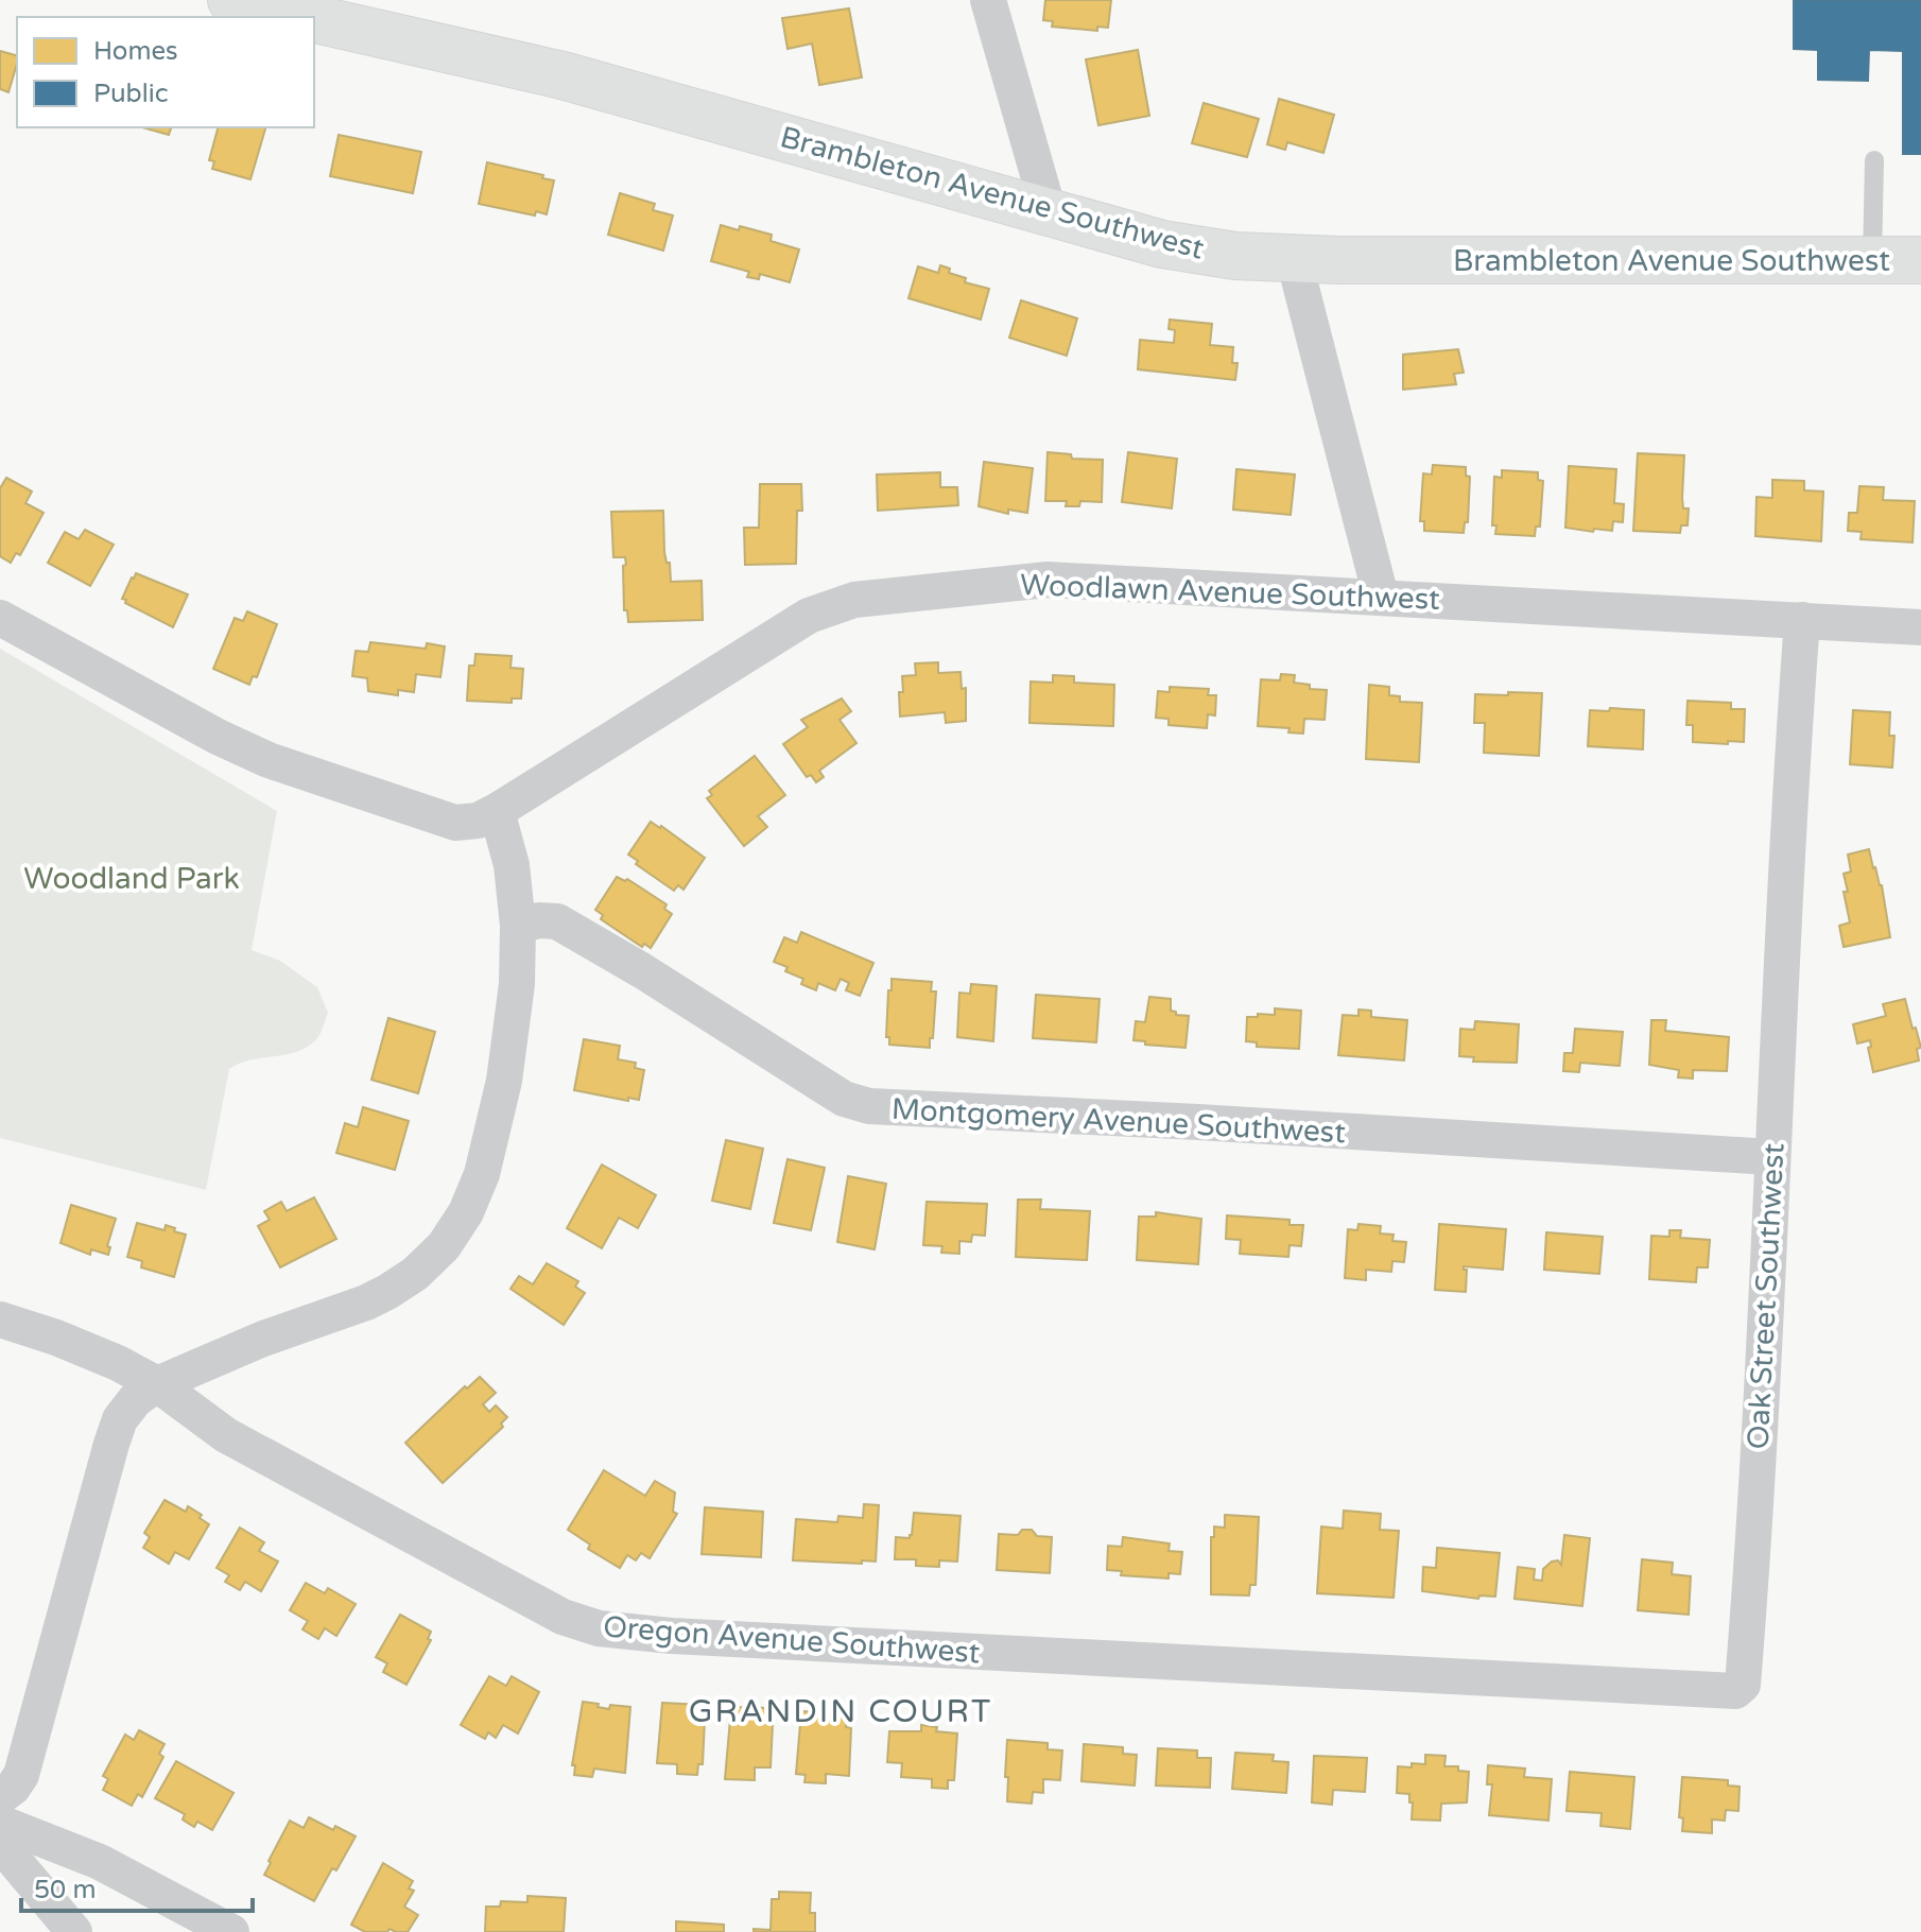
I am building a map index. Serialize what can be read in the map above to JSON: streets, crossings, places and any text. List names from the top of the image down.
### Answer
{
  "streets": {
    "main road": ["Brambleton Avenue Southwest"],
    "street": [
      "Woodlawn Avenue Southwest",
      "Montgomery Avenue Southwest",
      "Oak Street Southwest",
      "Oregon Avenue Southwest"
    ]
  },
  "crossings": [
    ["Woodlawn Avenue Southwest", "Oak Street Southwest"],
    ["Montgomery Avenue Southwest", "Oak Street Southwest"],
    ["Oak Street Southwest", "Oregon Avenue Southwest"]
  ],
  "districts": ["GRANDIN COURT"],
  "parks": ["Woodland Park"],
  "legend": ["Homes", "Public"],
  "scale_bar": "50 m"
}
